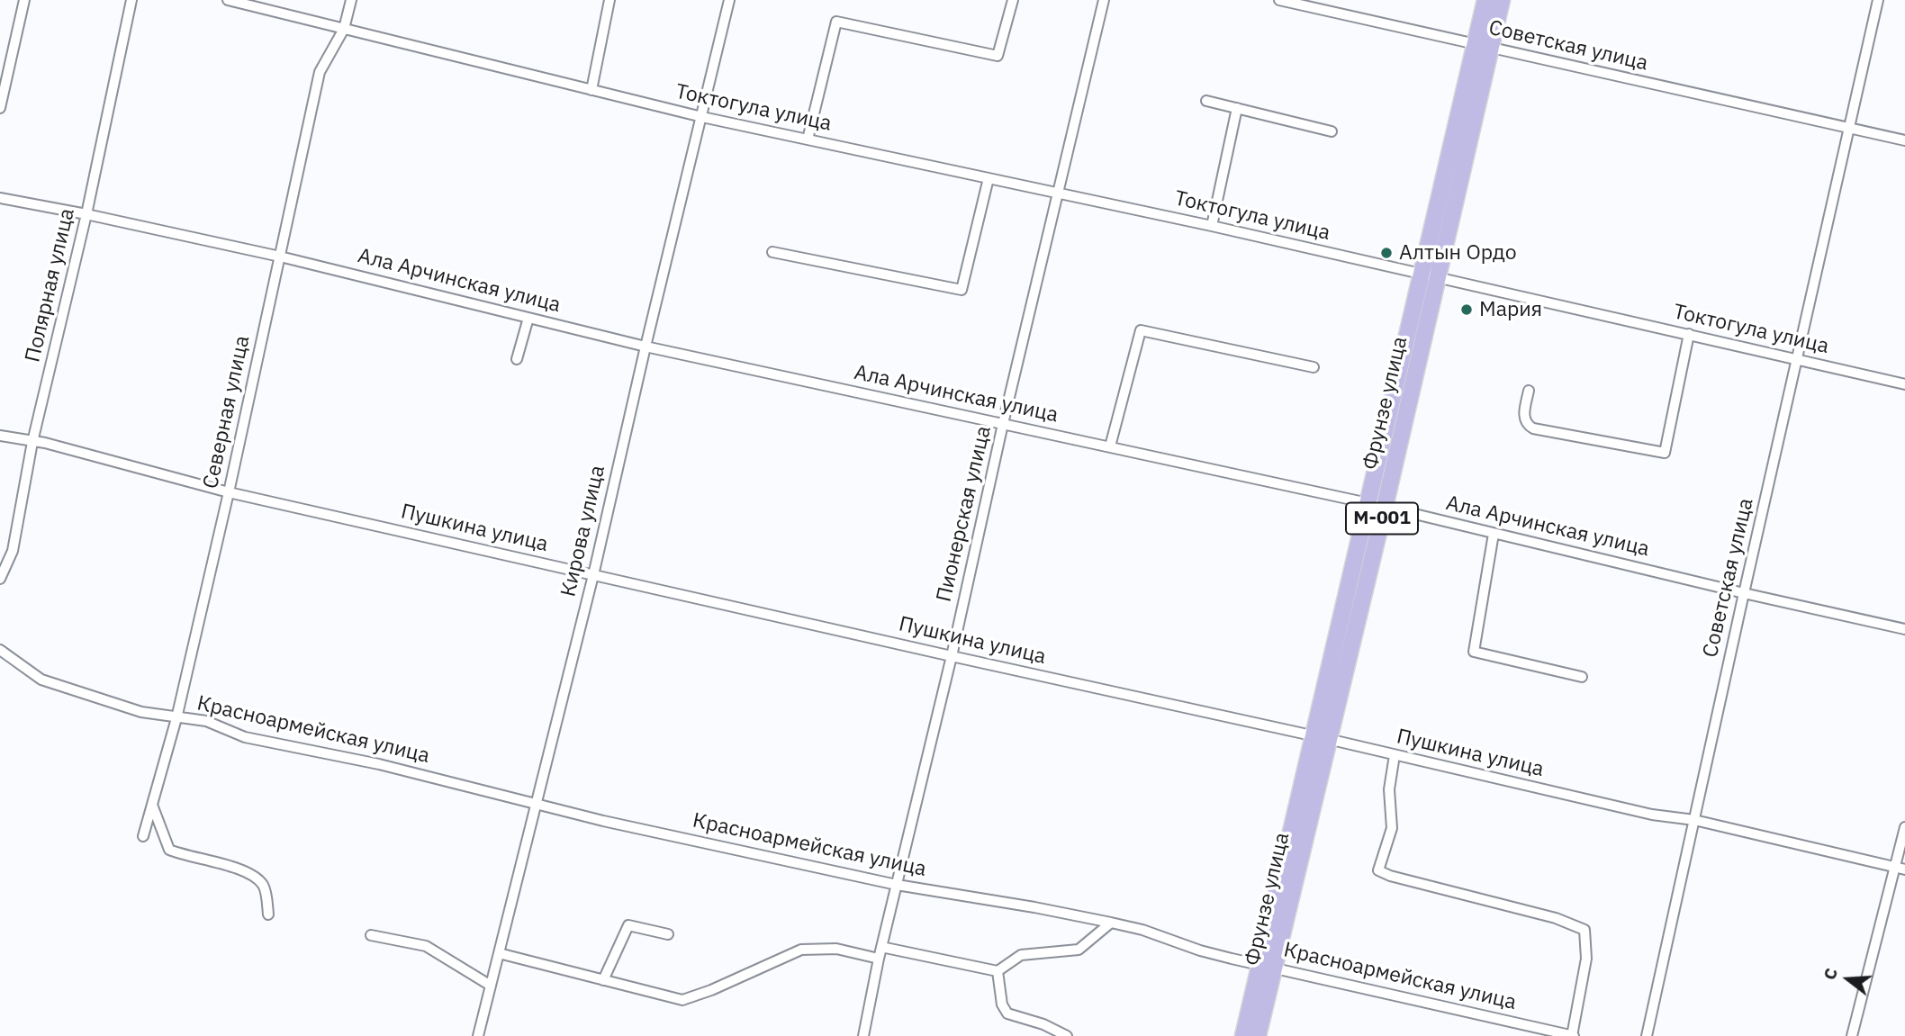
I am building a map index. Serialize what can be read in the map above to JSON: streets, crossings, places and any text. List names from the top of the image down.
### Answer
{
  "streets": {
    "main road": ["Фрунзе улица", "M-001"],
    "street": [
      "Советская улица",
      "Токтогула улица",
      "Ала Арчинская улица",
      "Полярная улица",
      "Северная улица",
      "Пионерская улица",
      "Пушкина улица",
      "Кирова улица",
      "Красноармейская улица"
    ]
  },
  "crossings": [
    ["Советская улица", "Токтогула улица"],
    ["Советская улица", "Ала Арчинская улица"],
    ["Советская улица", "Фрунзе улица"],
    ["Советская улица", "Пушкина улица"],
    ["Токтогула улица", "Фрунзе улица"],
    ["Токтогула улица", "Северная улица"],
    ["Токтогула улица", "Пионерская улица"],
    ["Токтогула улица", "Кирова улица"],
    ["Ала Арчинская улица", "Полярная улица"],
    ["Ала Арчинская улица", "Фрунзе улица"],
    ["Ала Арчинская улица", "Северная улица"],
    ["Ала Арчинская улица", "Пионерская улица"],
    ["Ала Арчинская улица", "Кирова улица"],
    ["Полярная улица", "Пушкина улица"],
    ["Фрунзе улица", "Пушкина улица"],
    ["Фрунзе улица", "Красноармейская улица"],
    ["Северная улица", "Пушкина улица"],
    ["Северная улица", "Красноармейская улица"],
    ["Пионерская улица", "Пушкина улица"],
    ["Пионерская улица", "Красноармейская улица"],
    ["Пушкина улица", "Кирова улица"],
    ["Кирова улица", "Красноармейская улица"]
  ],
  "places": ["Алтын Ордо", "Мария"],
  "north": "left"
}
